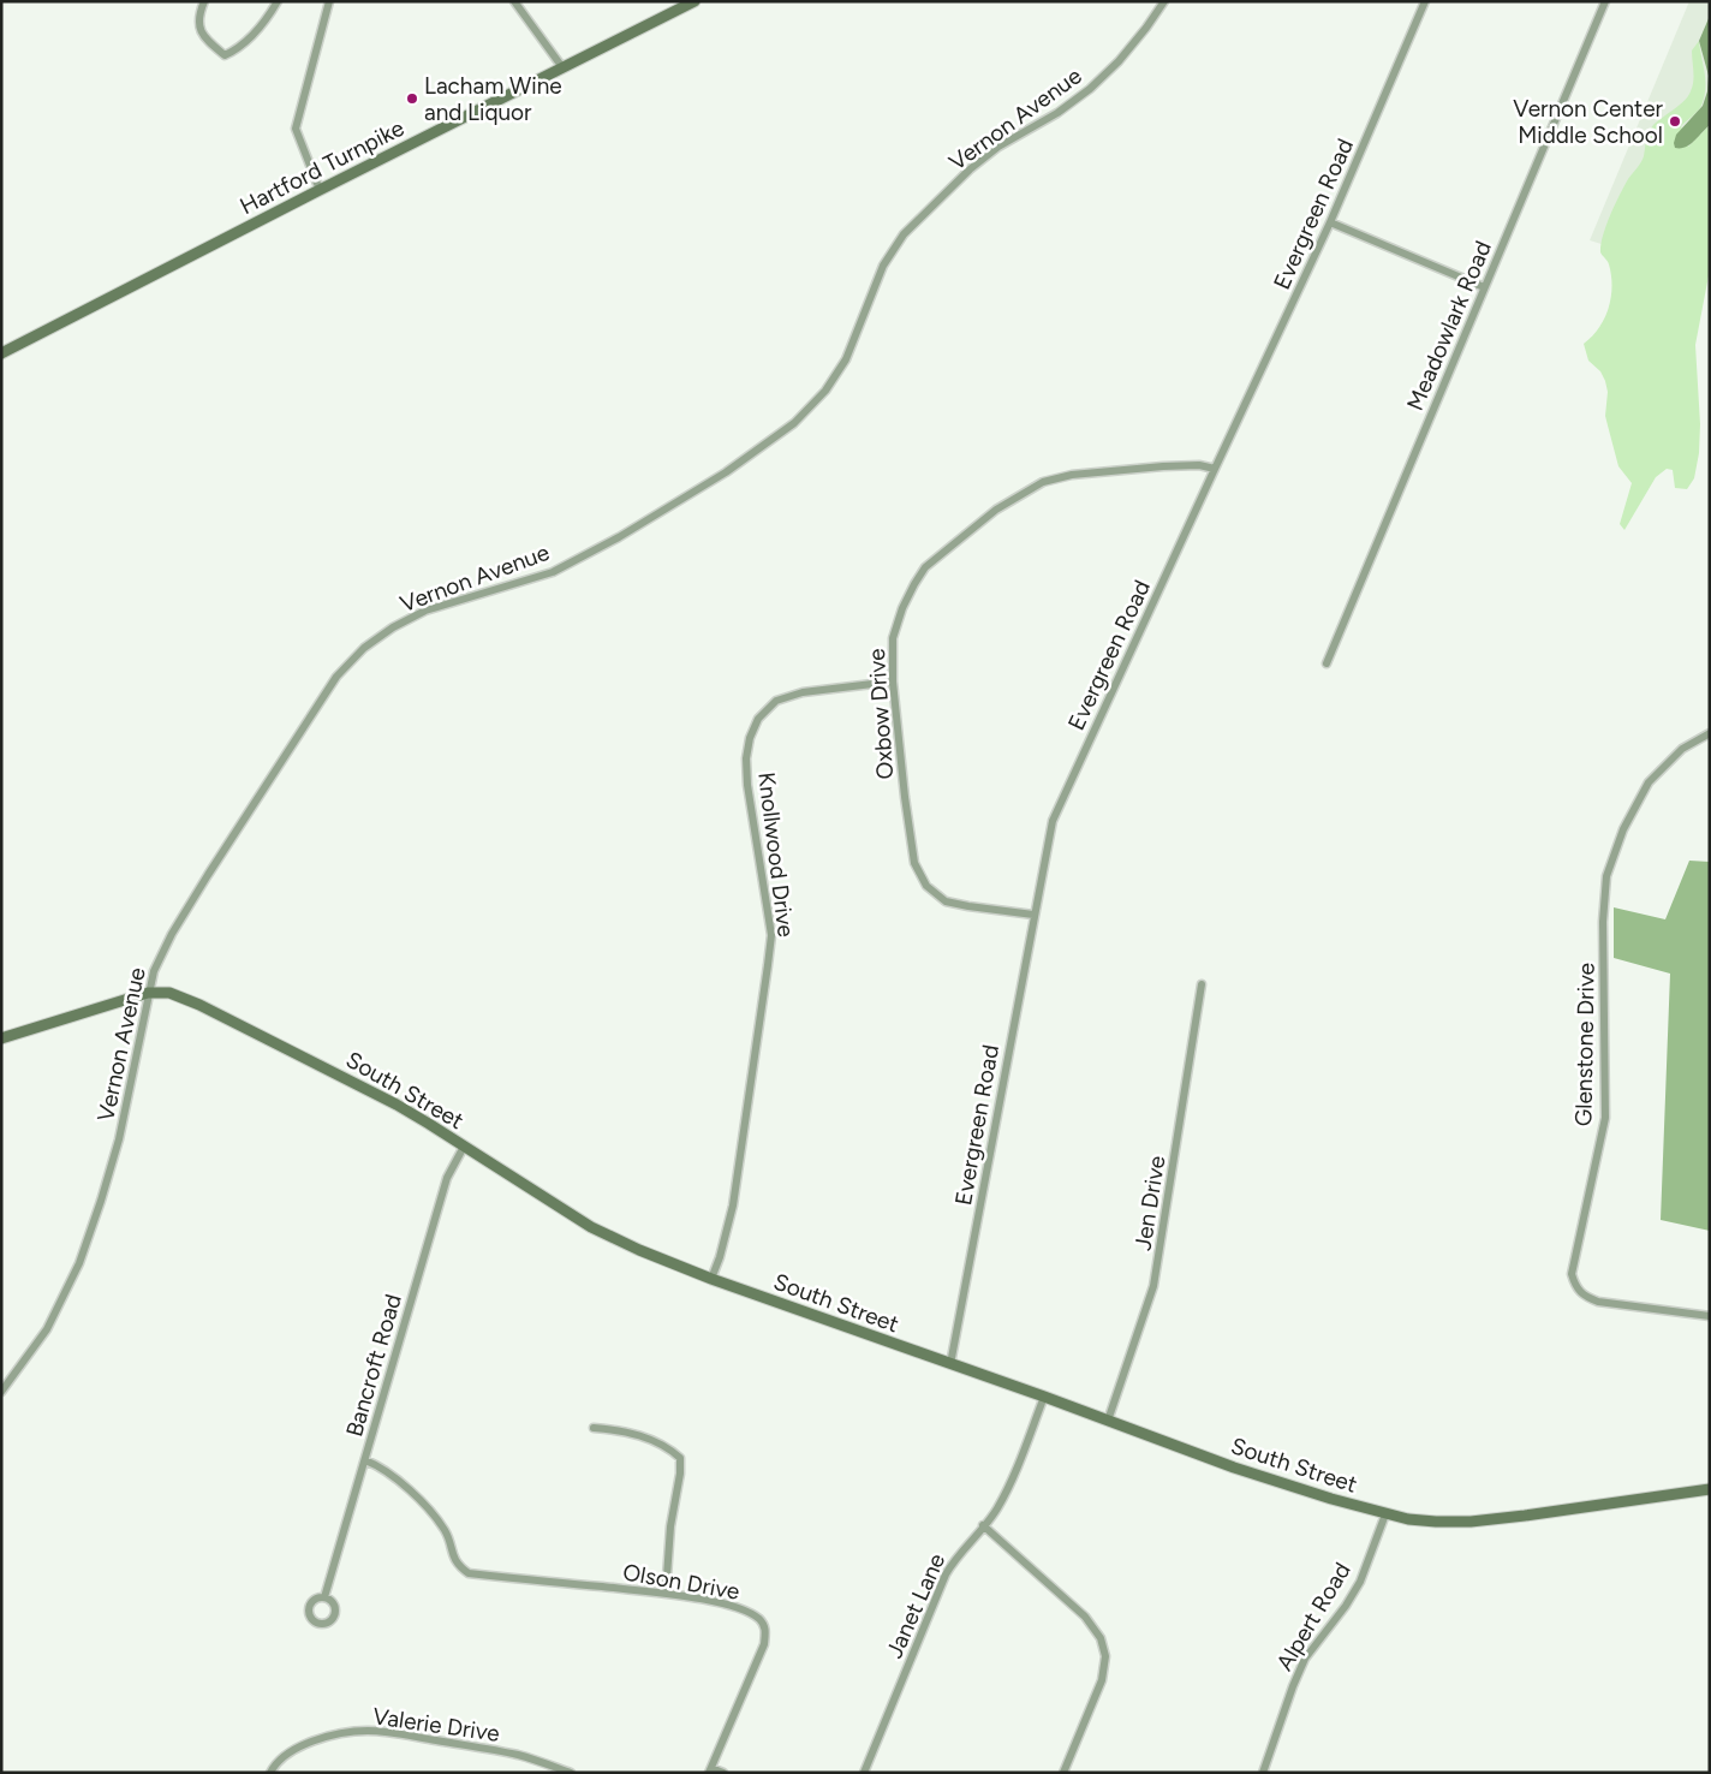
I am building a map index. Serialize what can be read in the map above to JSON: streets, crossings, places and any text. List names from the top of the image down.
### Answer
{
  "streets": {
    "street": [
      "Vernon Avenue",
      "Hartford Turnpike",
      "Evergreen Road",
      "Meadowlark Road",
      "Oxbow Drive",
      "Knollwood Drive",
      "Glenstone Drive",
      "South Street",
      "Jen Drive",
      "Bancroft Road",
      "Olson Drive",
      "Janet Lane",
      "Alpert Road",
      "Valerie Drive"
    ]
  },
  "crossings": [
    ["Vernon Avenue", "South Street"],
    ["Evergreen Road", "Oxbow Drive"],
    ["Evergreen Road", "South Street"],
    ["Oxbow Drive", "Knollwood Drive"],
    ["Knollwood Drive", "South Street"],
    ["South Street", "Jen Drive"],
    ["South Street", "Bancroft Road"],
    ["South Street", "Janet Lane"],
    ["South Street", "Alpert Road"],
    ["Bancroft Road", "Olson Drive"]
  ],
  "places": ["Lacham Wine and Liquor", "Vernon Center Middle School"]
}
